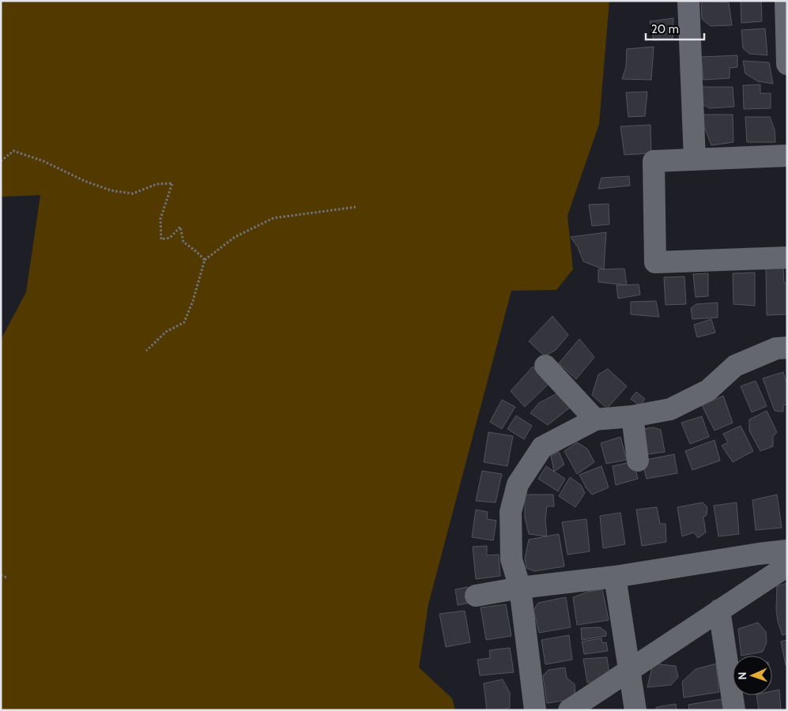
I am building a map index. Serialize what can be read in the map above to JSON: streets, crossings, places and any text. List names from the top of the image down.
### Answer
{
  "scale_bar": "20 m",
  "north": "left"
}
